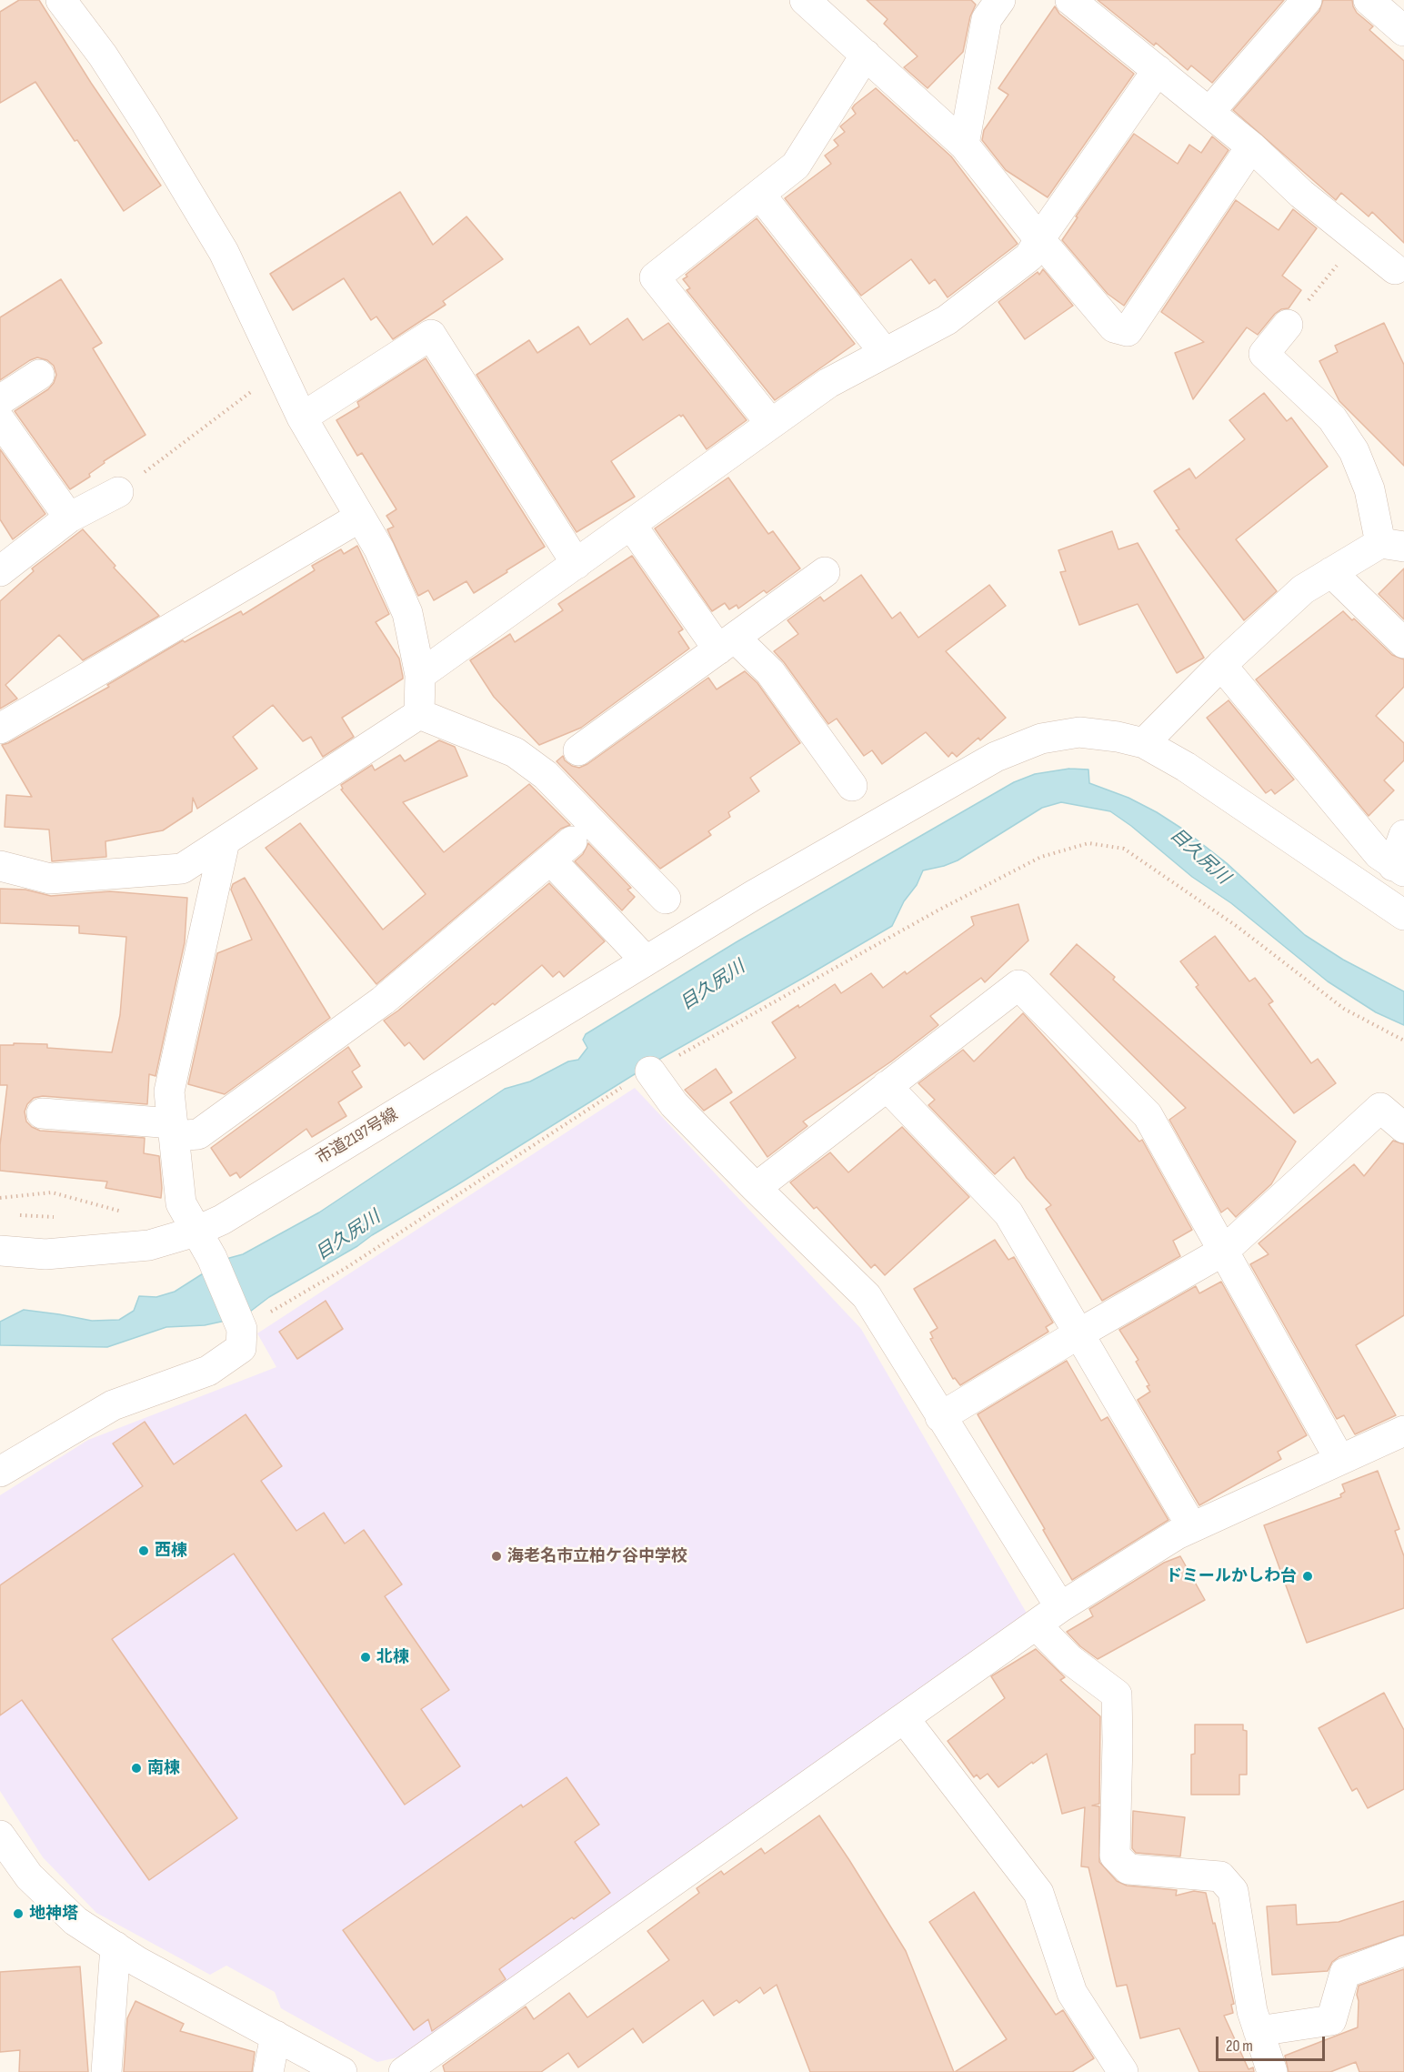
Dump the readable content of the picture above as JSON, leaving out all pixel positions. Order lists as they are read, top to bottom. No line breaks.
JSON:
{"streets":{"street":["市道2197号線"]},"water":["目久尻川"],"places":["西棟","海老名市立柏ケ谷中学校","ドミールかしわ台","北棟","南棟","地神塔"],"scale_bar":"20 m"}
